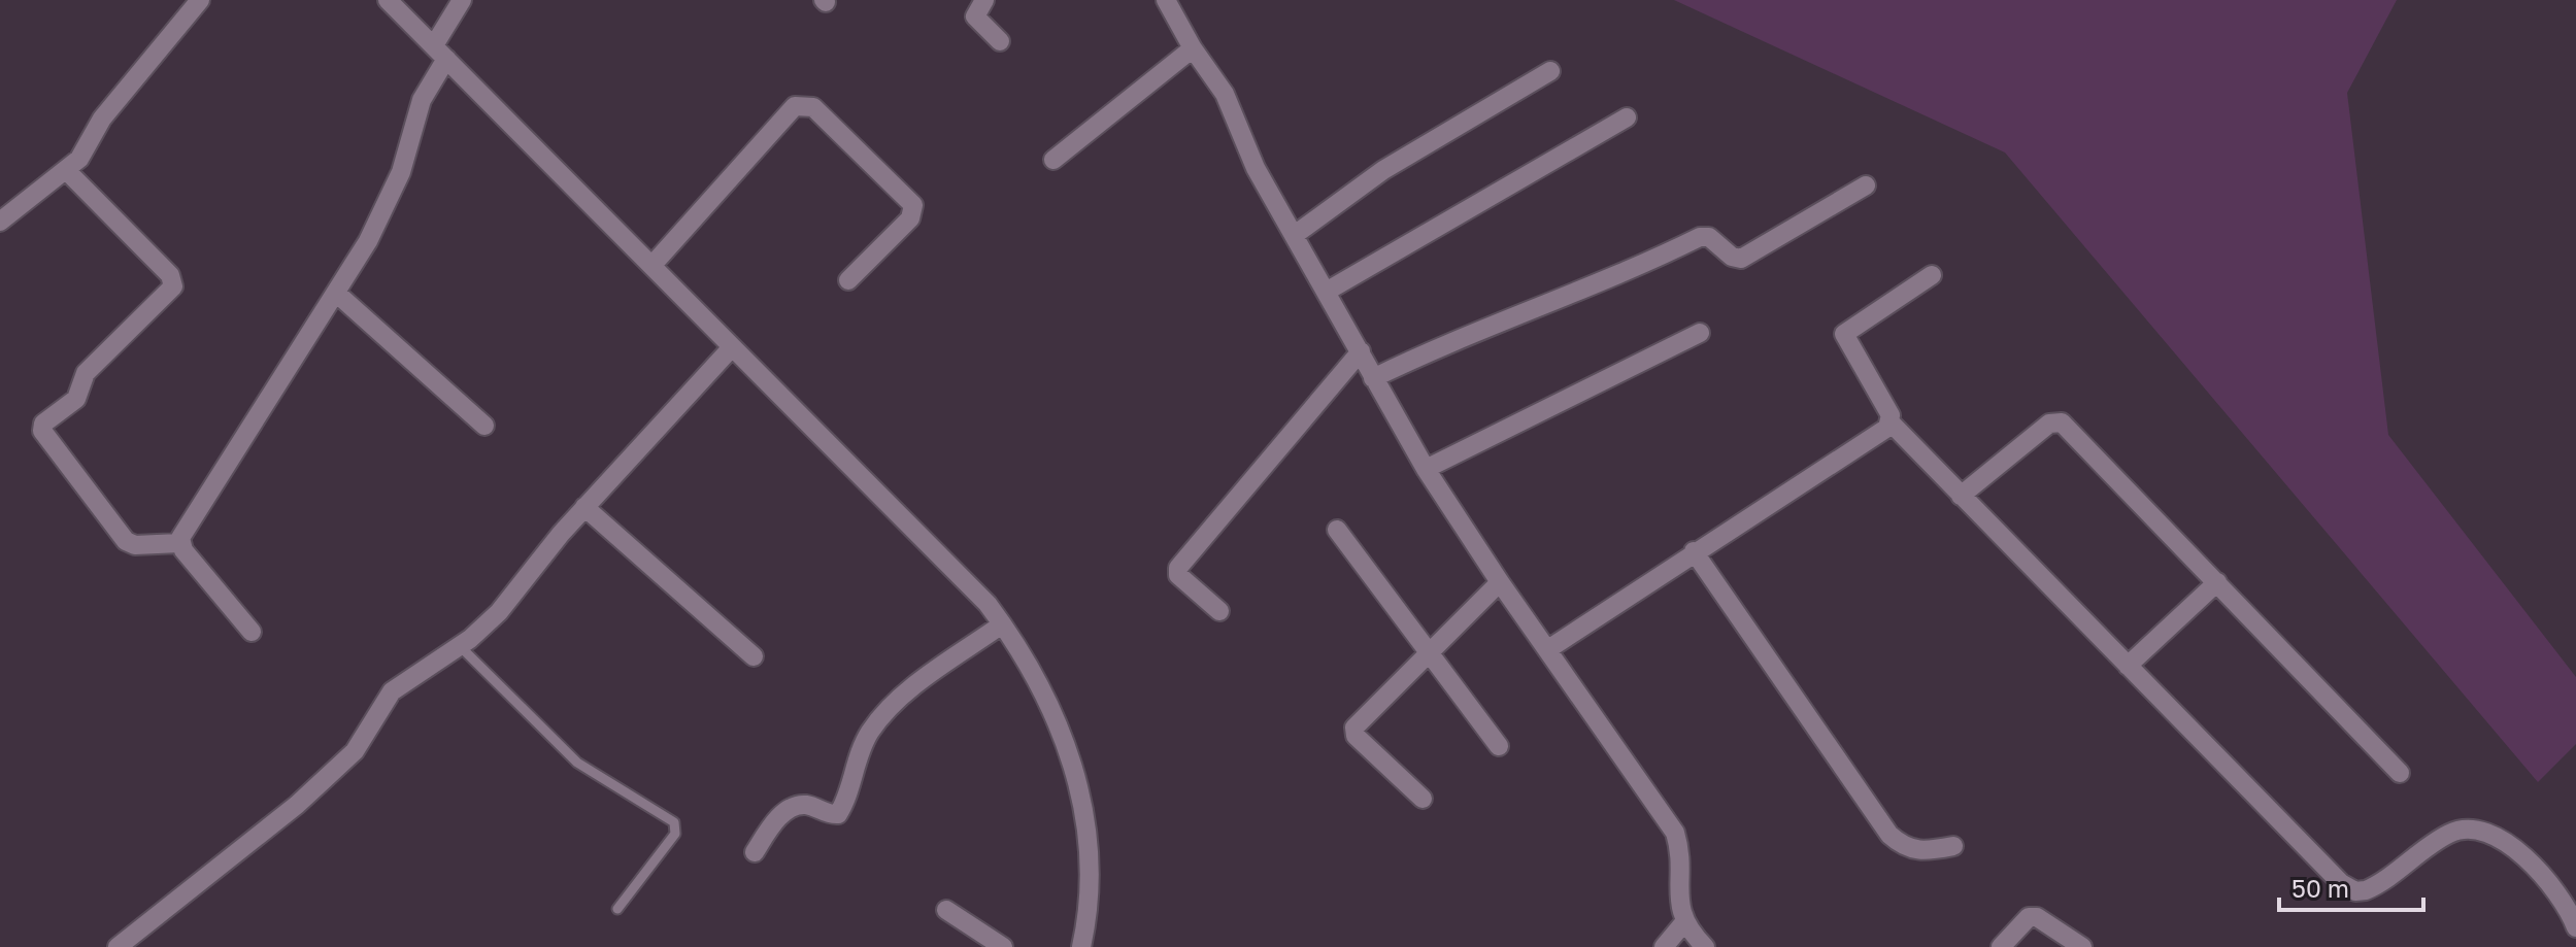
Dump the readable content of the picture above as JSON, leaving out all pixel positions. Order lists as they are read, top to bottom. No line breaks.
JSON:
{"scale_bar":"50 m"}
